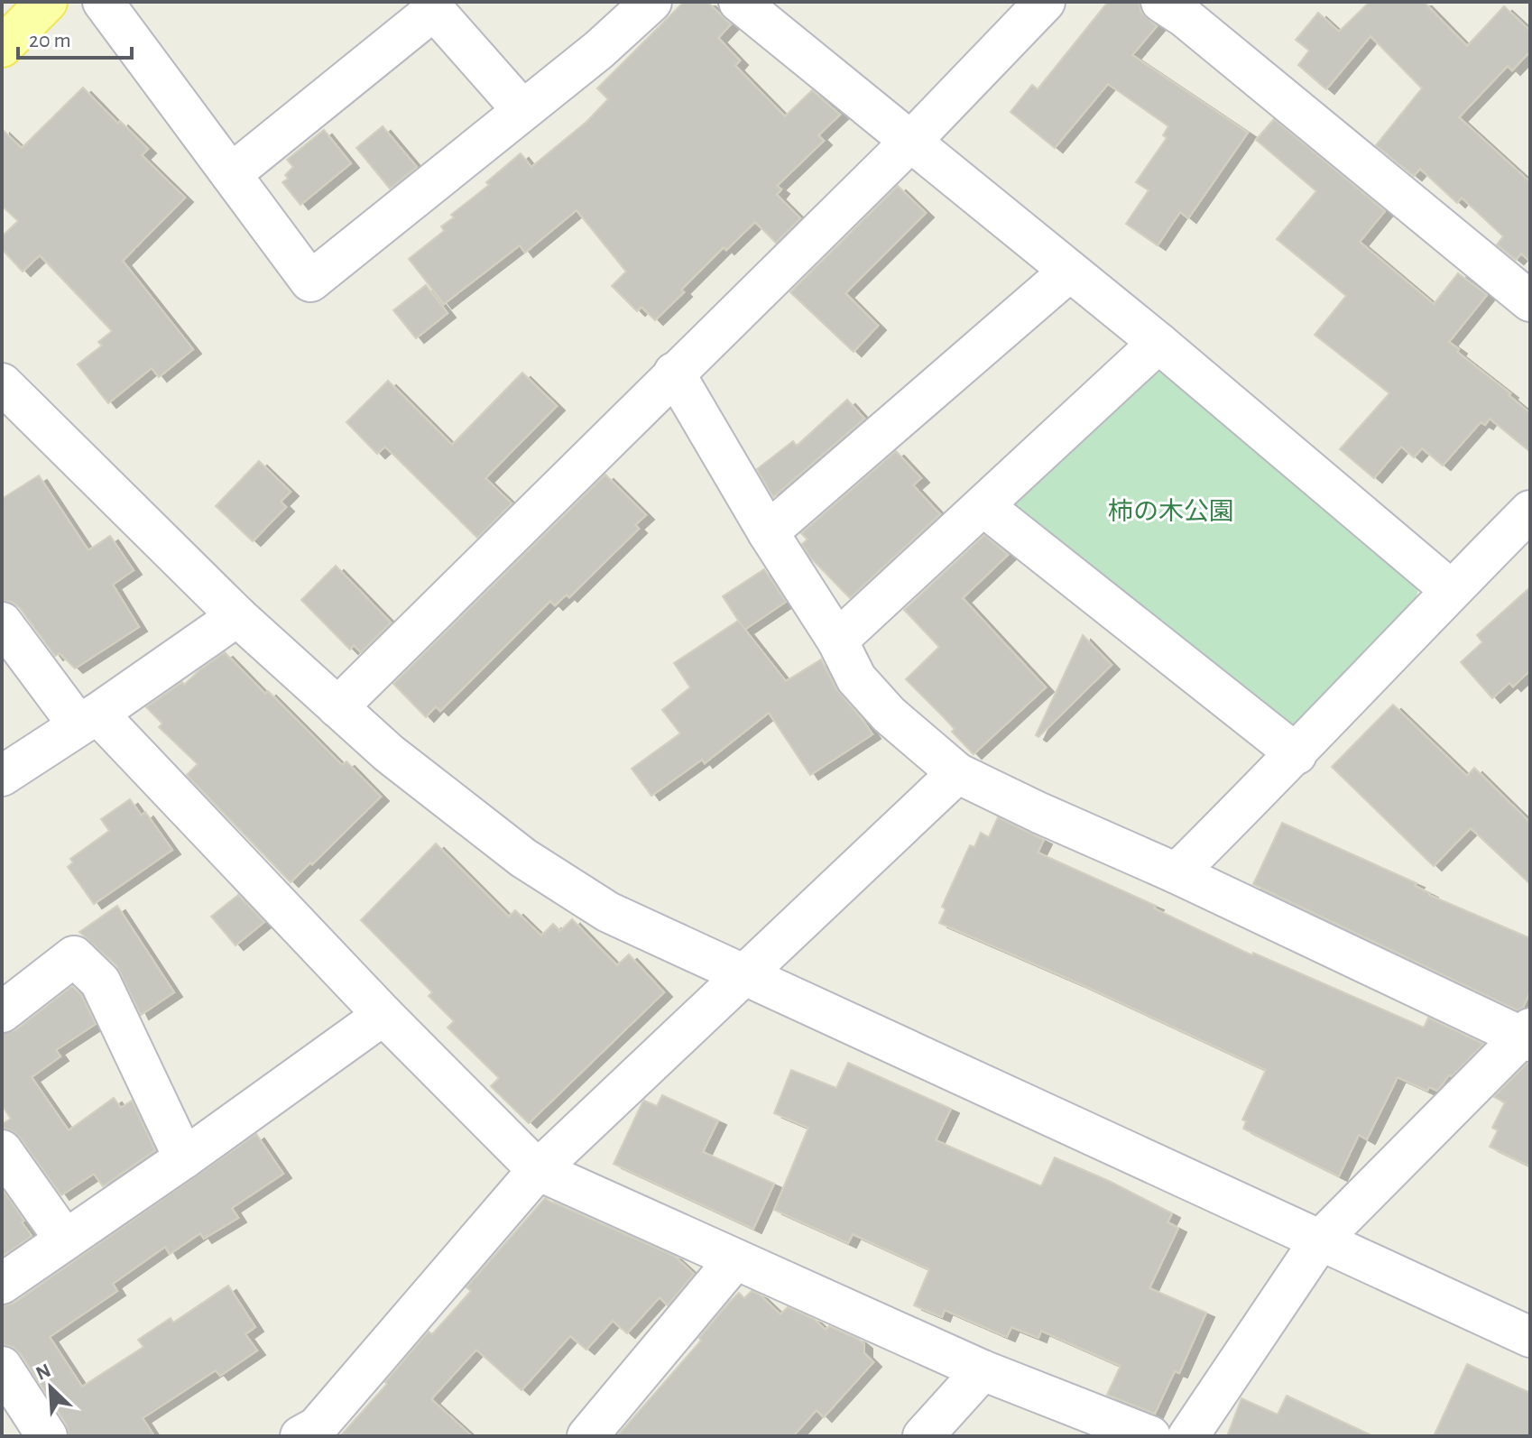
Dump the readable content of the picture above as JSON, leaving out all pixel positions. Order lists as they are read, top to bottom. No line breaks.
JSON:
{"parks":["柿の木公園"],"scale_bar":"20 m","north":"top left"}
